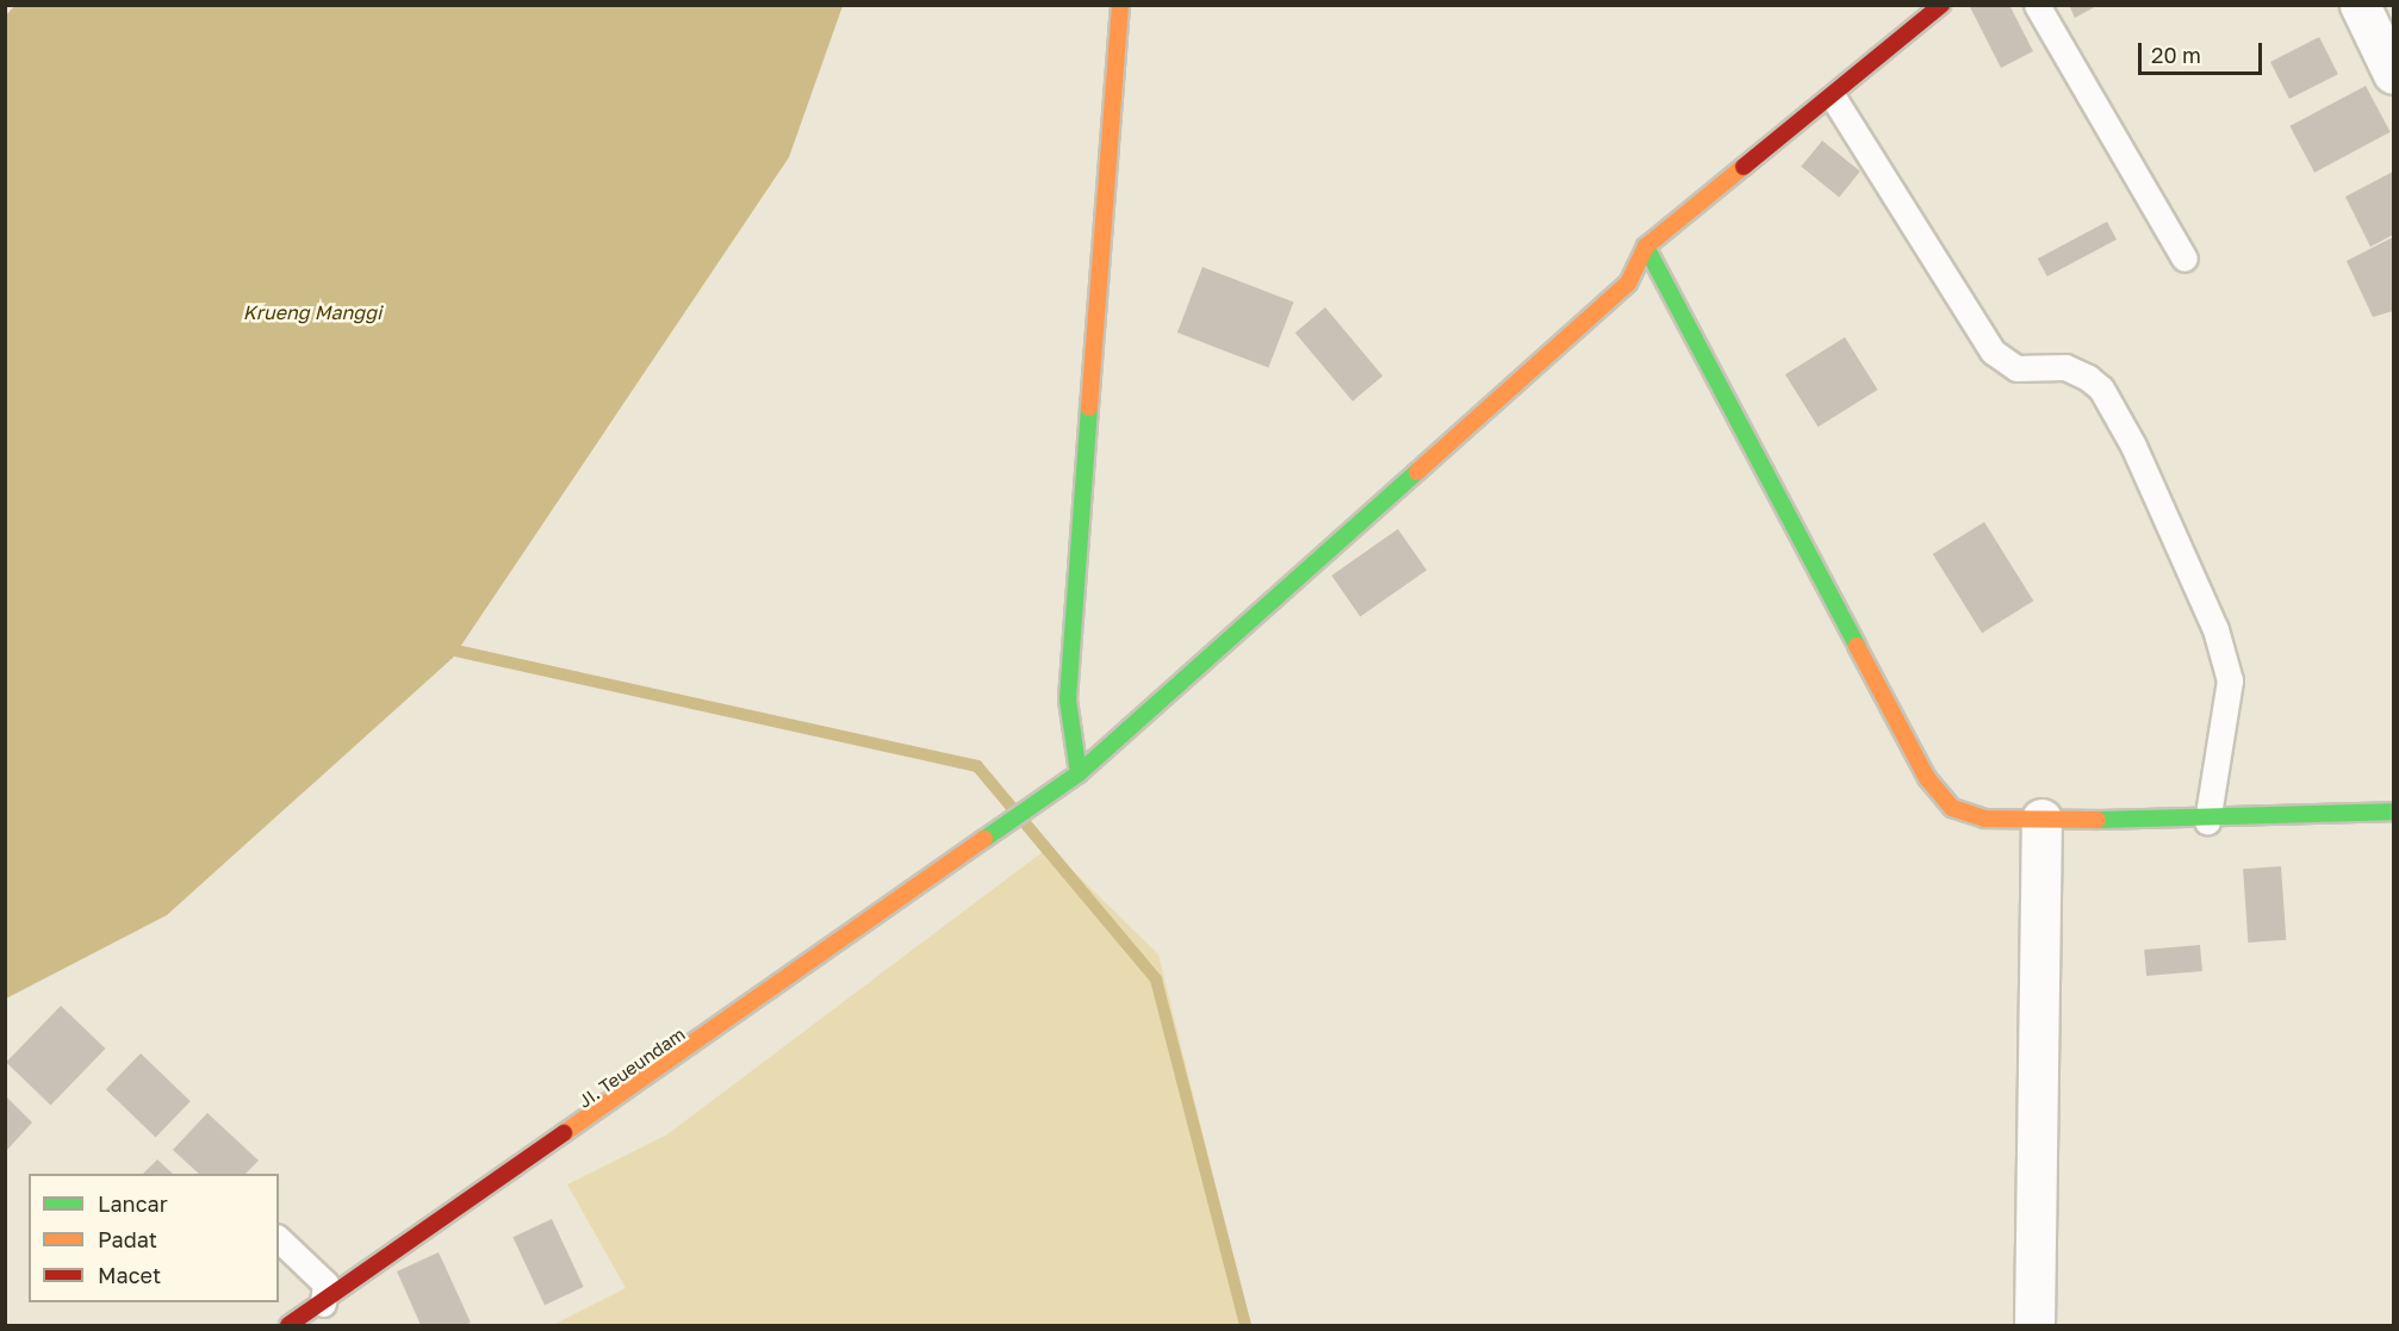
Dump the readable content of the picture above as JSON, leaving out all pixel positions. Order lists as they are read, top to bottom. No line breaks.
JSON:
{"streets":{"street":["JI. Teueundam"]},"water":["Krueng Manggi"],"legend":["Lancar","Padat","Macet"],"scale_bar":"20 m"}
